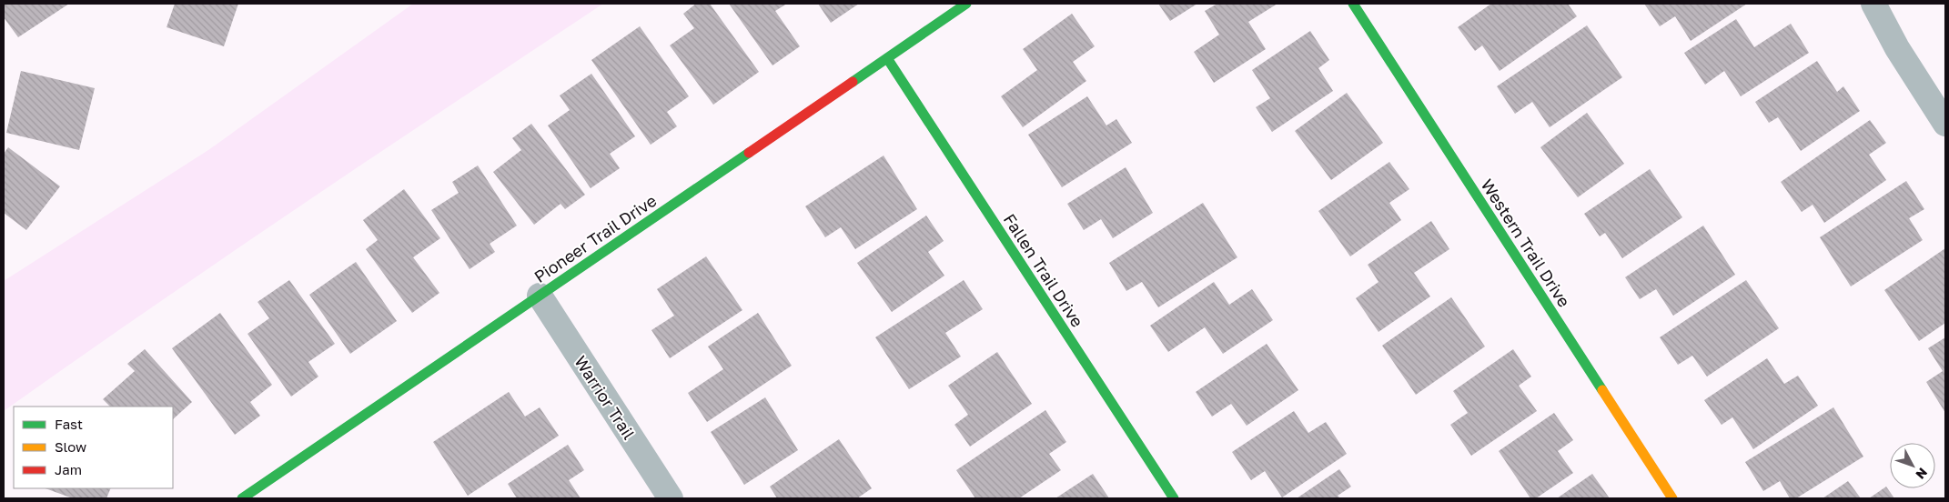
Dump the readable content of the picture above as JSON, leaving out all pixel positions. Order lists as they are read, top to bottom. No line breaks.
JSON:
{"streets":{"street":["Pioneer Trail Drive","Western Trail Drive","Fallen Trail Drive","Warrior Trail"]},"crossings":[["Pioneer Trail Drive","Fallen Trail Drive"],["Pioneer Trail Drive","Warrior Trail"]],"legend":["Fast","Slow","Jam"],"north":"bottom right"}
